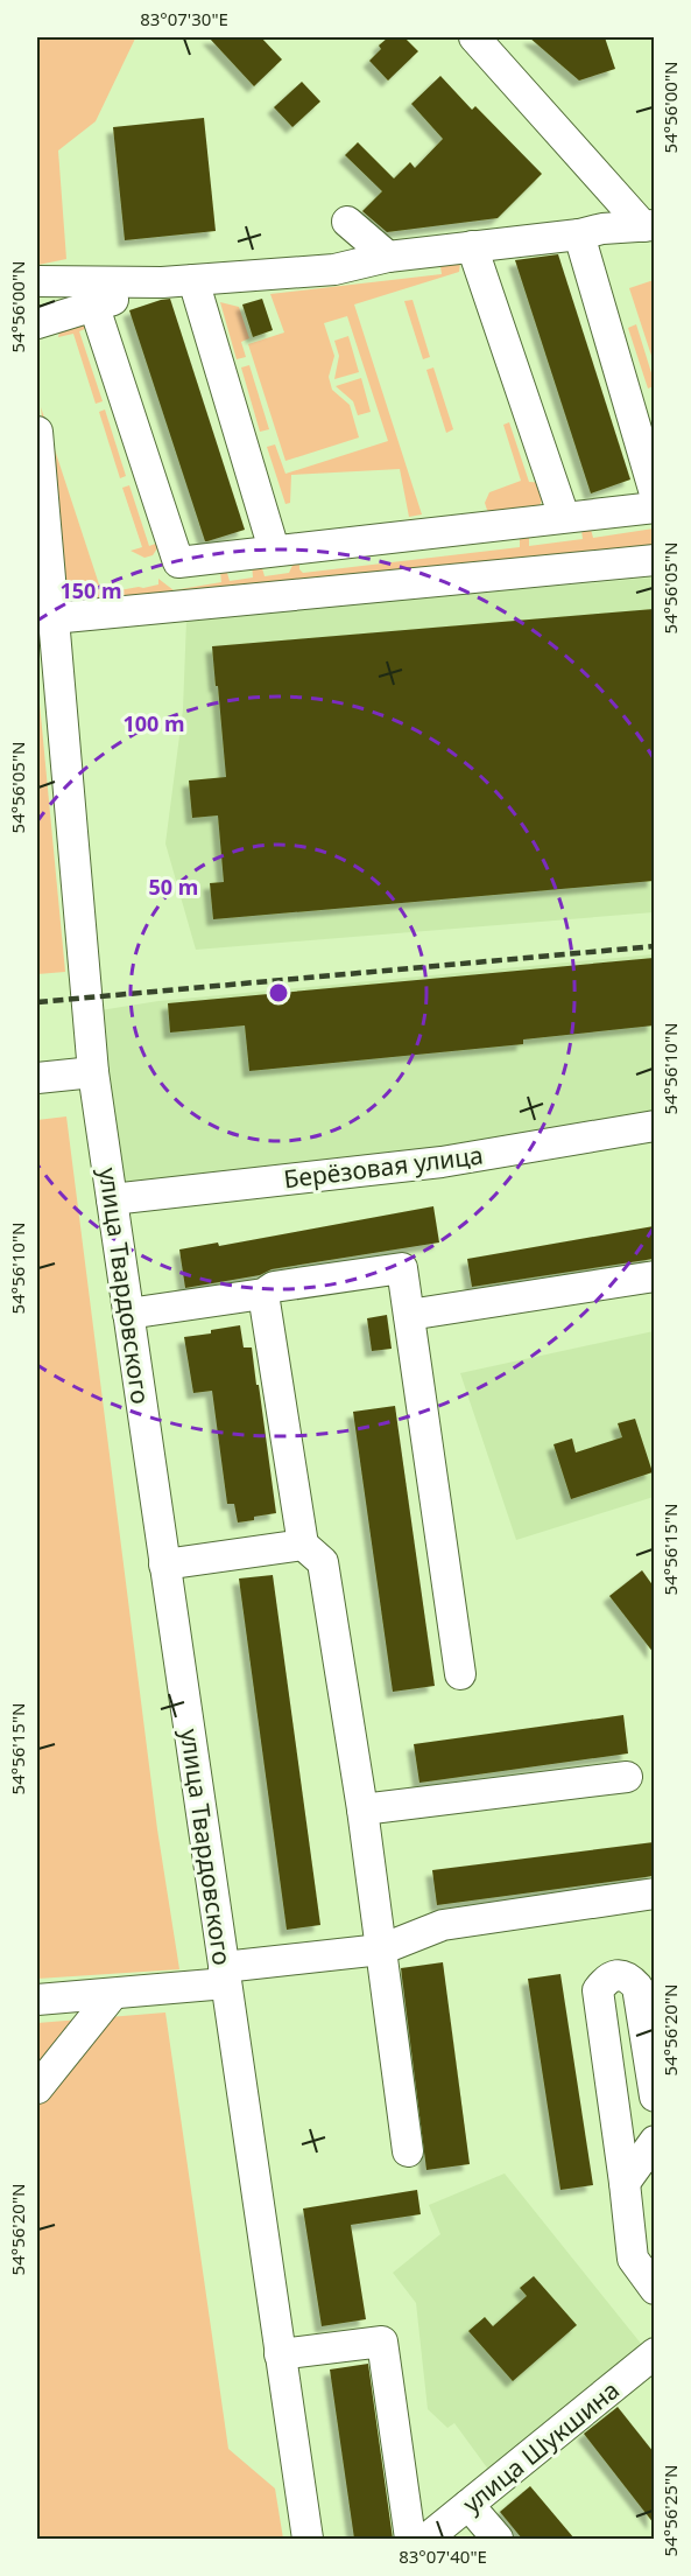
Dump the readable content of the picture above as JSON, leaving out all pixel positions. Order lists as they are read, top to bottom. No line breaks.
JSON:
{"streets":{"street":["Берёзовая улица","улица Твардовского","улица Шукшина"]},"crossings":[["Берёзовая улица","улица Твардовского"]],"coordinates":["83°07'30\"E","54°56'00\"N","54°56'05\"N","54°56'10\"N","54°56'15\"N","54°56'20\"N","54°56'25\"N","83°07'40\"E"],"rings":["150 m","100 m","50 m"]}
